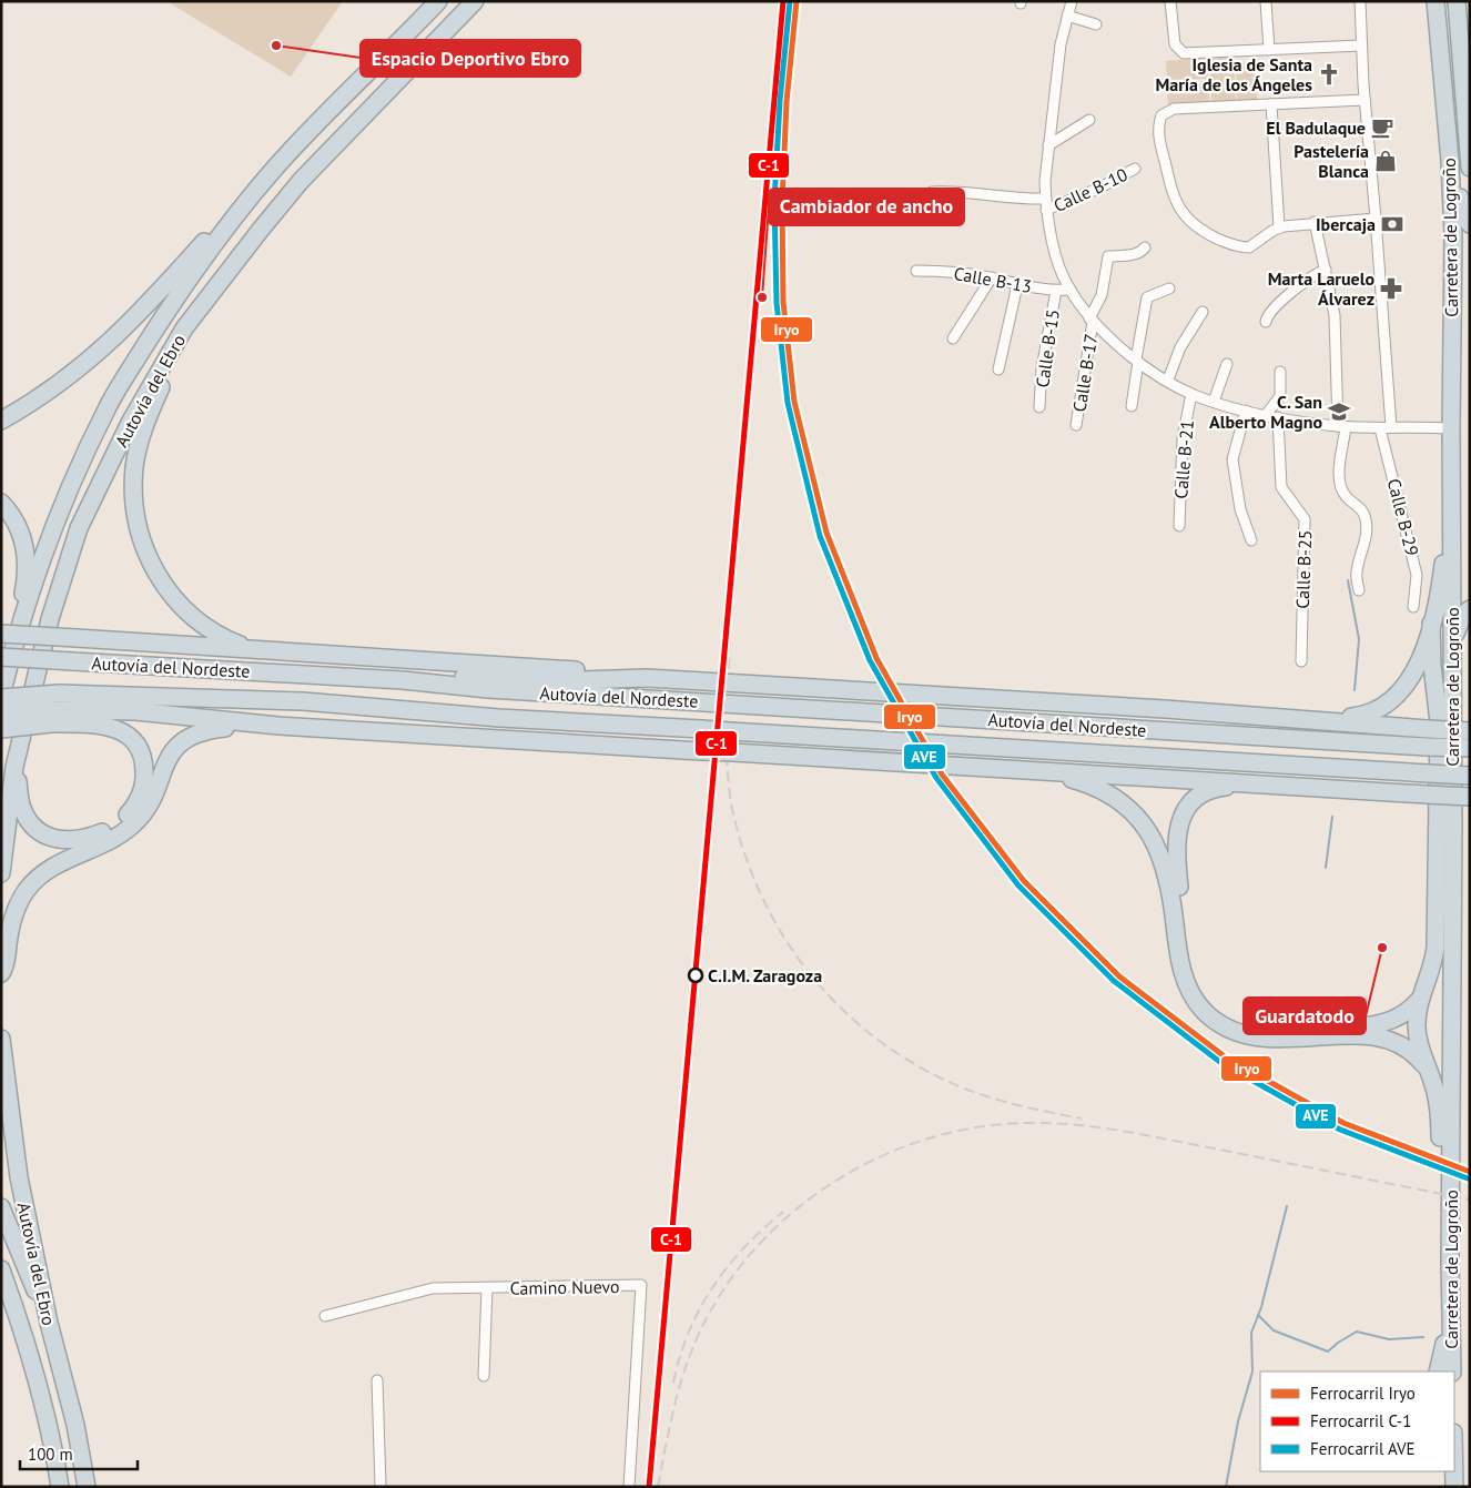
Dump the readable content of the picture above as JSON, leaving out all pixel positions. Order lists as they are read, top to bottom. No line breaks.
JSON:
{"streets":{"highway":["Carretera de Logroño","Autovía del Ebro","Autovía del Nordeste"],"street":["Calle B-10","Calle B-13","Calle B-15","Calle B-17","Calle B-21","Calle B-29","Calle B-25","Camino Nuevo"]},"crossings":[["Calle B-13","Calle B-15"],["Autovía del Ebro","Autovía del Nordeste"]],"places":{"other":["Espacio Deportivo Ebro","Cambiador de ancho","Guardatodo","C.I.M. Zaragoza"],"church":["Iglesia de Santa María de los Ángeles"],"cafe":["El Badulaque"],"shop":["Pastelería Blanca"],"bank":["Ibercaja"],"pharmacy":["Marta Laruelo Álvarez"],"school or university":["C. San Alberto Magno"]},"lines":["rail line Iryo","rail line C-1","rail line AVE"],"legend":["Ferrocarril Iryo","Ferrocarril C-1","Ferrocarril AVE"],"scale_bar":"100 m"}
